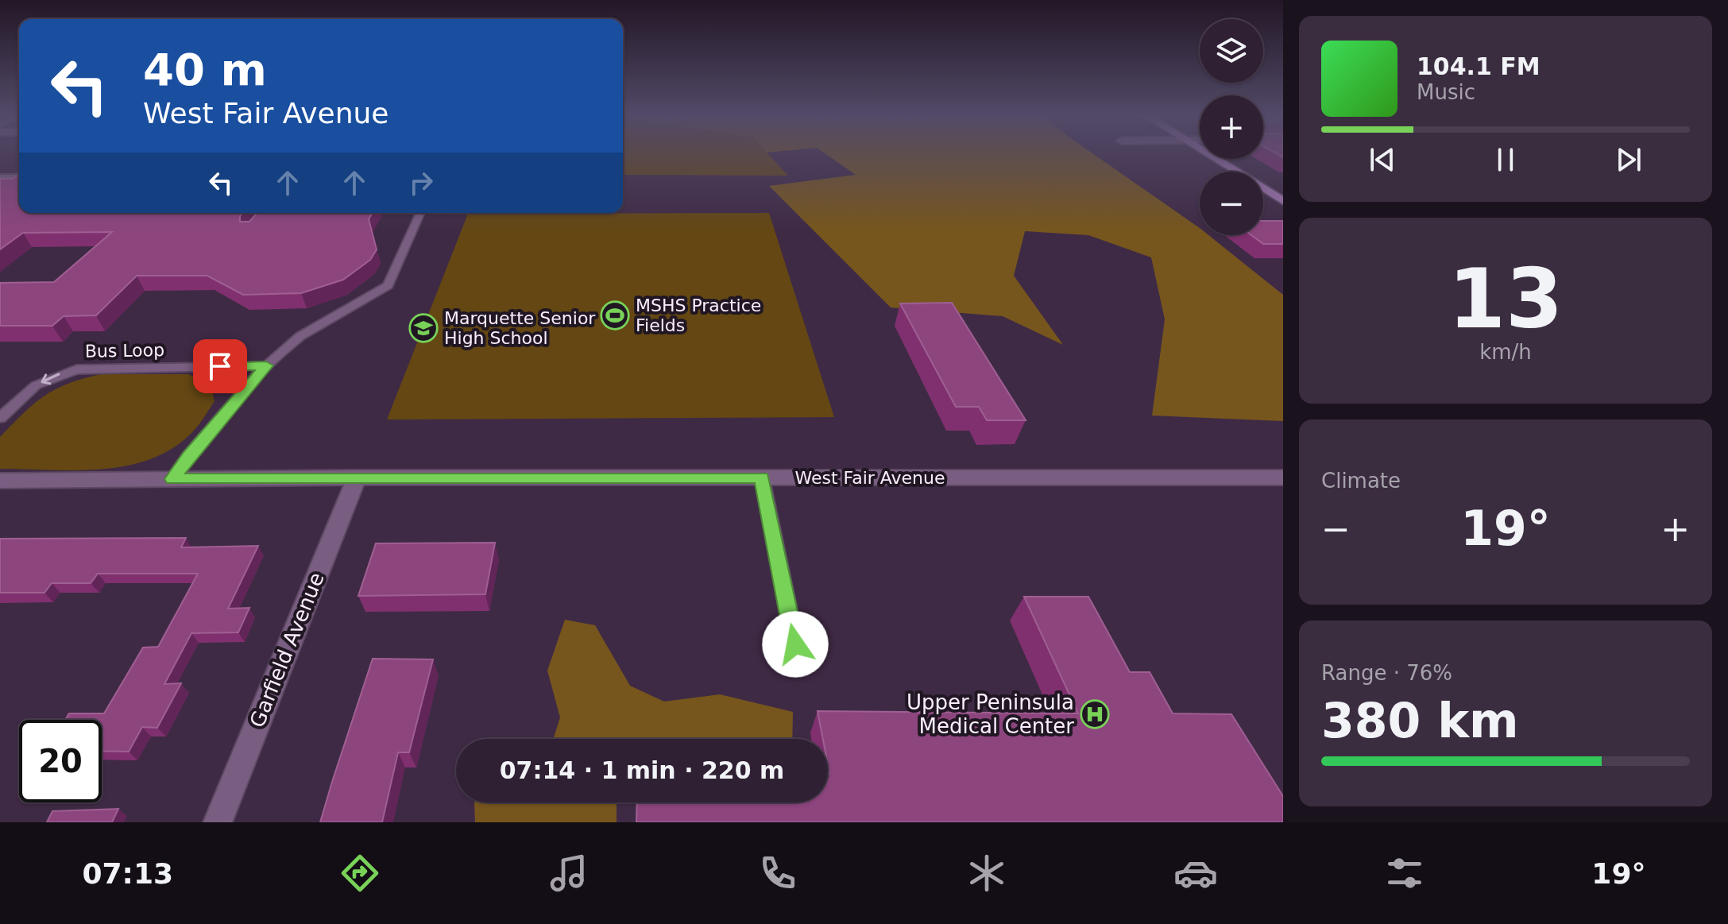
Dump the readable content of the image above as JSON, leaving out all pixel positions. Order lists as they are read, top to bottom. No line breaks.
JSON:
{"streets":{"street":["West Fair Avenue","Garfield Avenue"],"lane":["Bus Loop"]},"crossings":[["West Fair Avenue","Garfield Avenue"]],"one_way":["Bus Loop"],"places":{"sports":["MSHS Practice Fields"],"school or university":["Marquette Senior High School"],"hospital":["Upper Peninsula Medical Center"]},"page":{"map_buttons":["+","−"],"turn":["40 m","West Fair Avenue"],"song":["104.1 FM","Music"],"tile":[["13","km/h"],"Climate",["Range · 76%","380 km"]],"heat":["−","19°","+"],"limit":"20","trip":"07:14 · 1 min · 220 m","tabs":["07:13","19°"]}}
